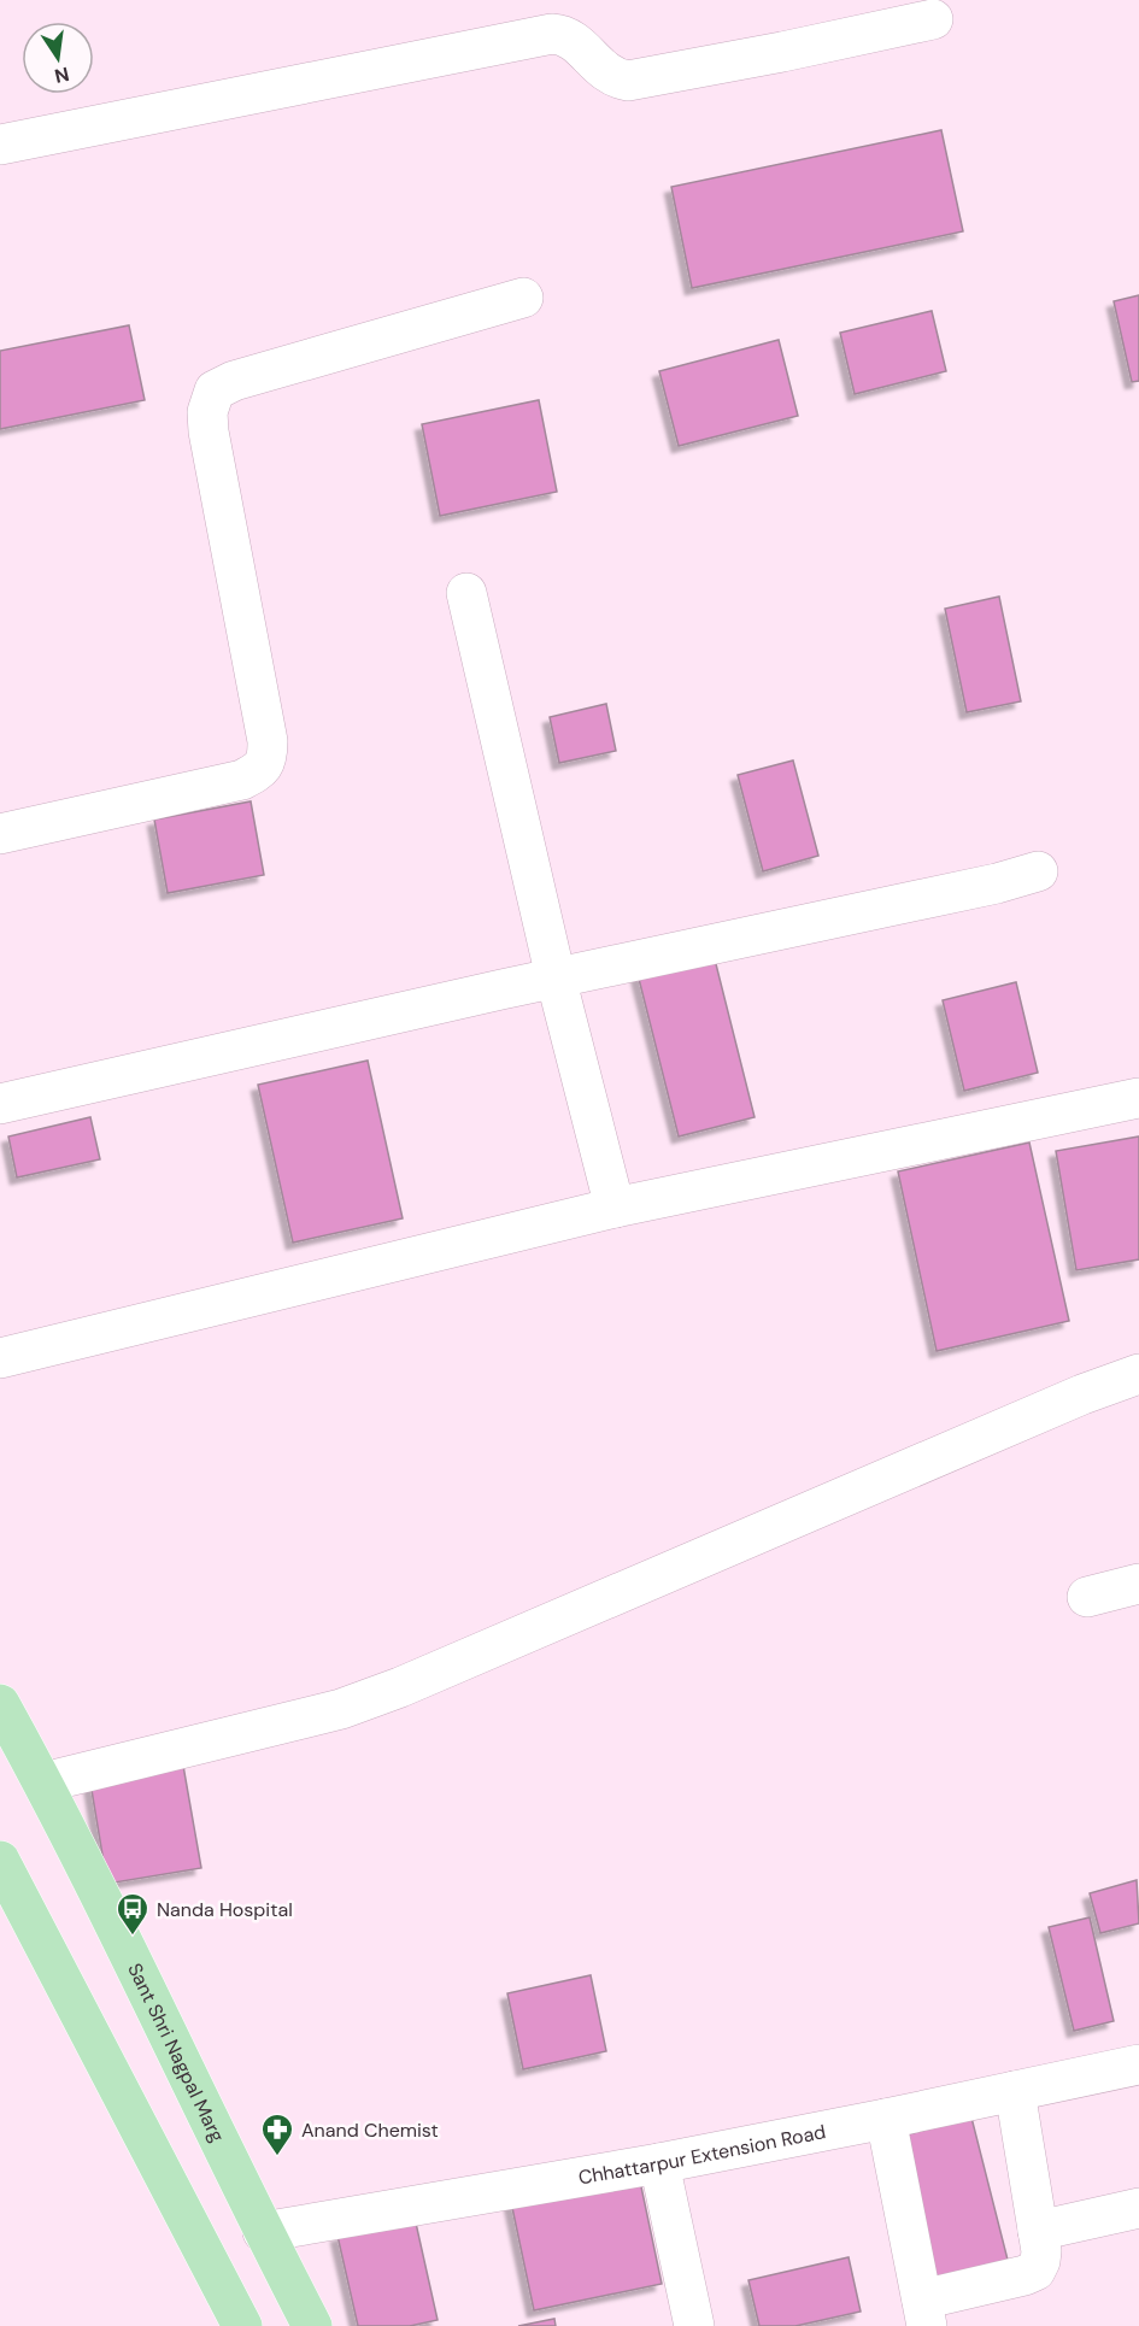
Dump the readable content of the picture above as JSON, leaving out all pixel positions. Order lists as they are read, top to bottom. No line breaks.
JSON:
{"streets":{"main road":["Sant Shri Nagpal Marg"],"street":["Chhattarpur Extension Road"]},"crossings":[["Sant Shri Nagpal Marg","Chhattarpur Extension Road"]],"places":{"bus stop":["Nanda Hospital"],"pharmacy":["Anand Chemist"]},"north":"bottom"}
